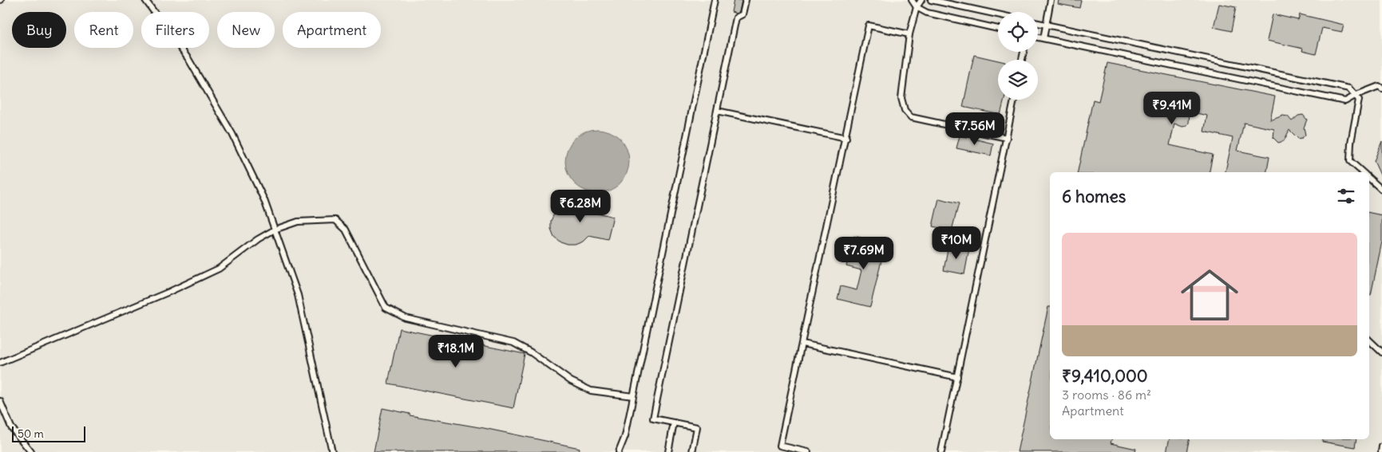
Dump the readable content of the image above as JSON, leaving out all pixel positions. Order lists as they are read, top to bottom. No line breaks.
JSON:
{"scale_bar":"50 m","page":{"chip":["Buy","Rent","Filters","New","Apartment"],"price":["₹9.41M","₹7.56M","₹6.28M","₹10M","₹7.69M","₹18.1M"],"heading":"6 homes","list":[{"name":"₹9,410,000","note":"3 rooms · 86 m² · Apartment"}],"scale":"50 m"}}
